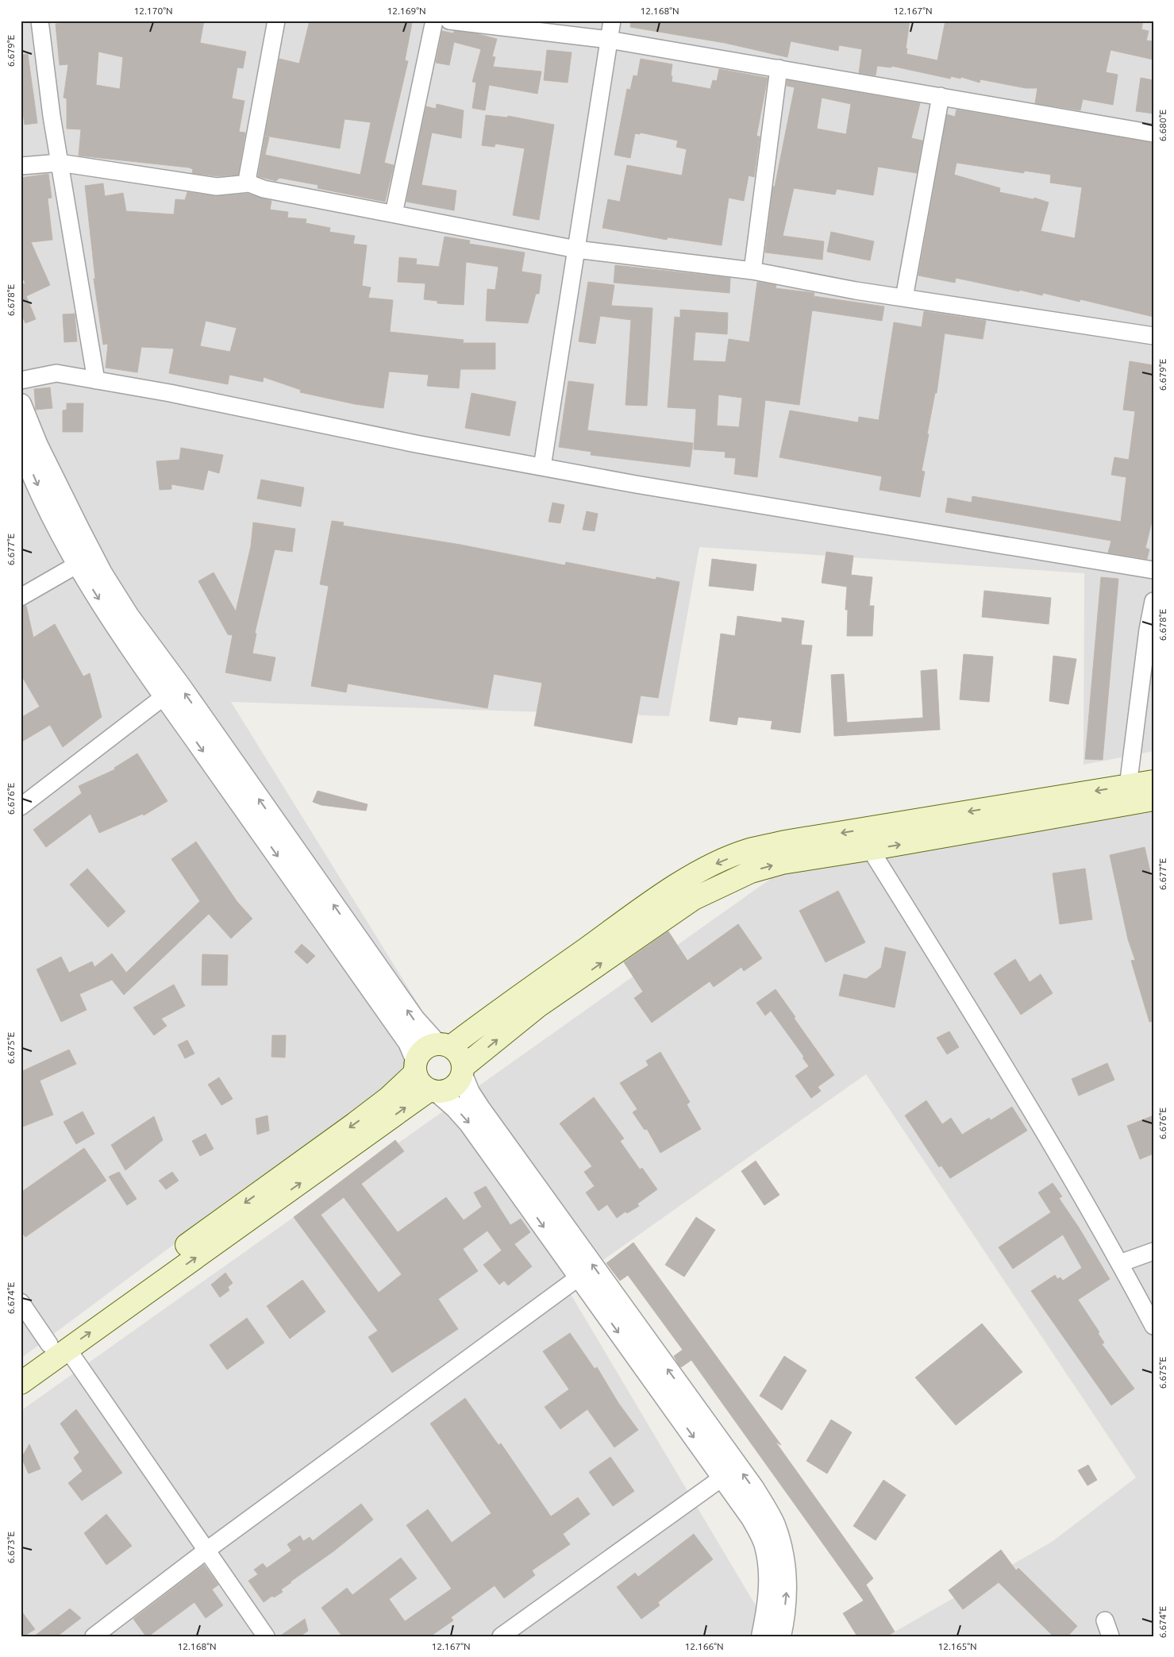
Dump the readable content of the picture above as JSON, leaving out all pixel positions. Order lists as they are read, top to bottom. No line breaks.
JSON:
{"coordinates":["12.170°N","12.169°N","12.168°N","12.167°N","6.679°E","6.680°E","6.678°E","6.677°E","6.676°E","6.675°E","6.674°E","6.673°E","12.166°N","12.165°N"]}
